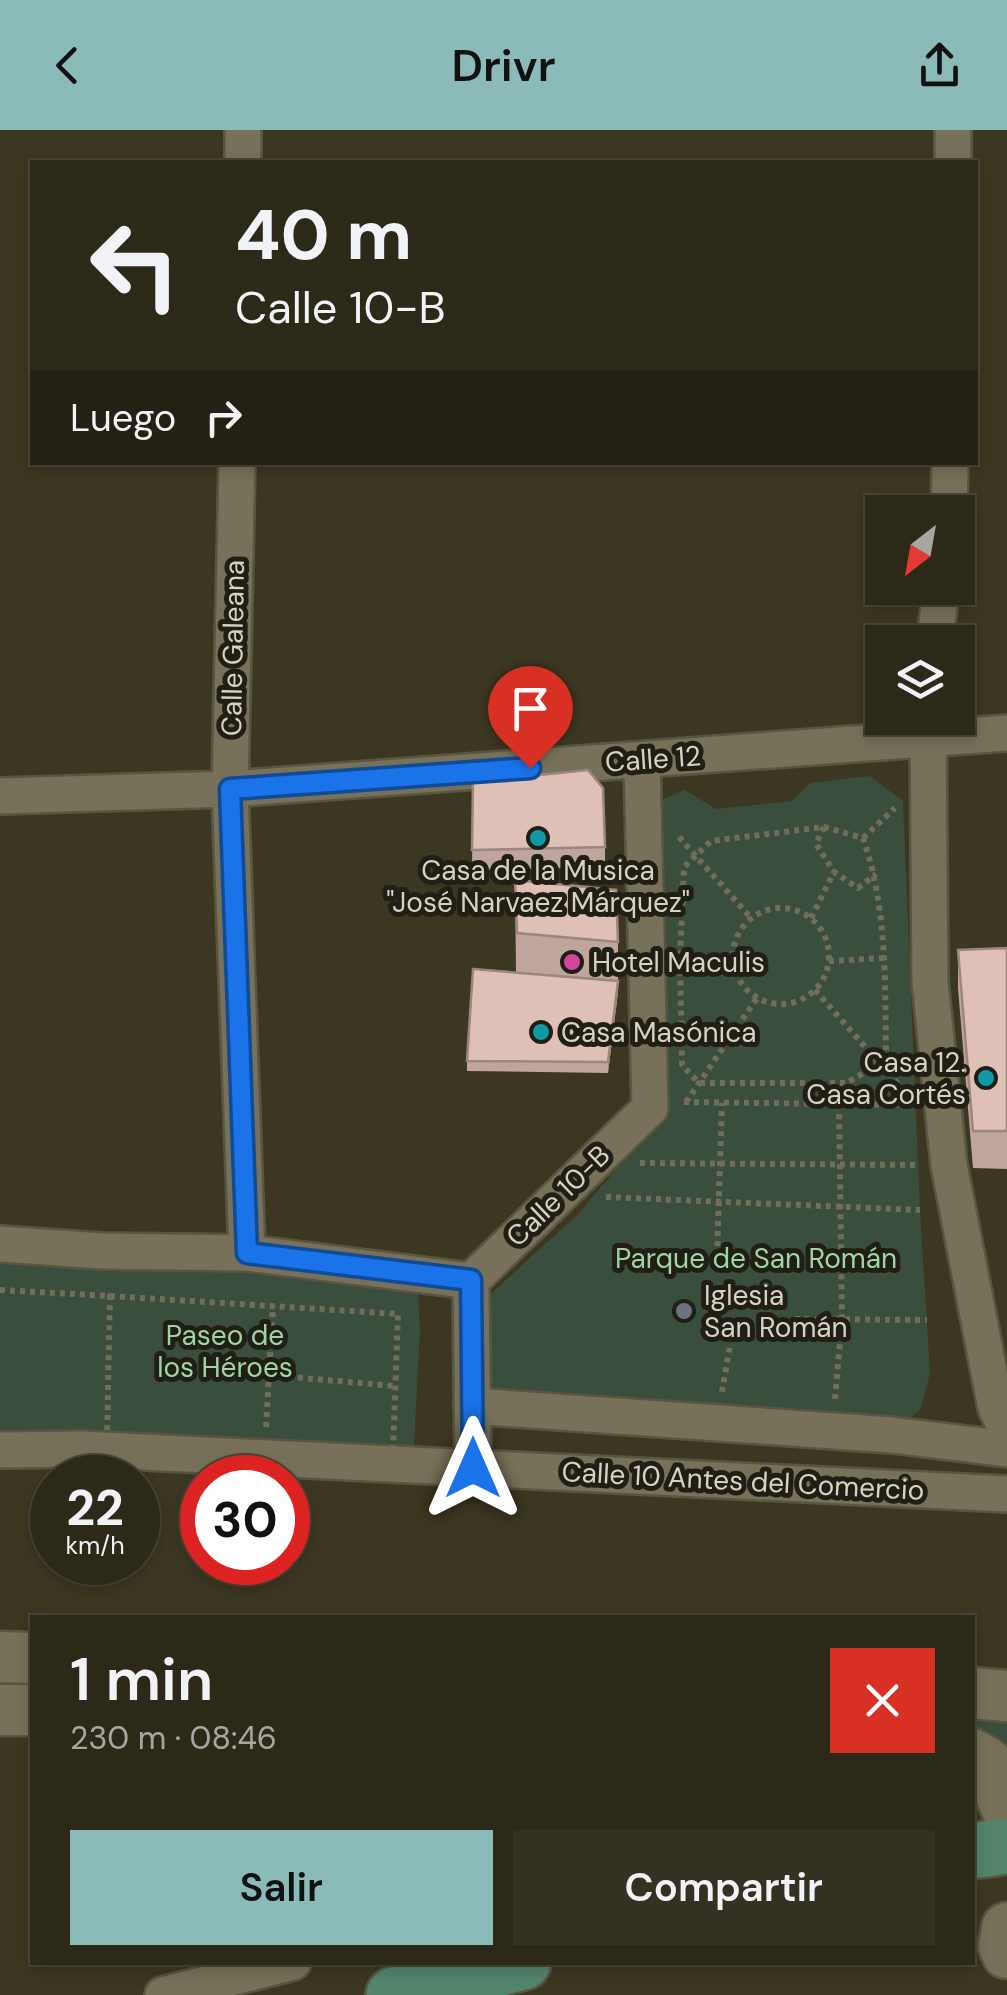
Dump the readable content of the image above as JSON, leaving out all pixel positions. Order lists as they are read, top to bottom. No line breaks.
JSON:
{"streets":{"street":["Calle Galeana","Calle 12","Calle 10-B","Calle 10 Antes del Comercio"]},"crossings":[["Calle Galeana","Calle 12"],["Calle 12","Calle 10-B"]],"parks":["Parque de San Román","Paseo de los Héroes"],"places":["Casa de la Musica \"José Narvaez Márquez\"","Hotel Maculis","Casa Masónica","Casa 12. Casa Cortés","Iglesia San Román"],"north":"bottom left","page":{"header":"Drivr","turn":["40 m","Calle 10-B"],"then":"Luego","speed":"22 km/h","limit":"30","heading":["1 min","230 m · 08:46"],"buttons":["Salir","Compartir"]}}
